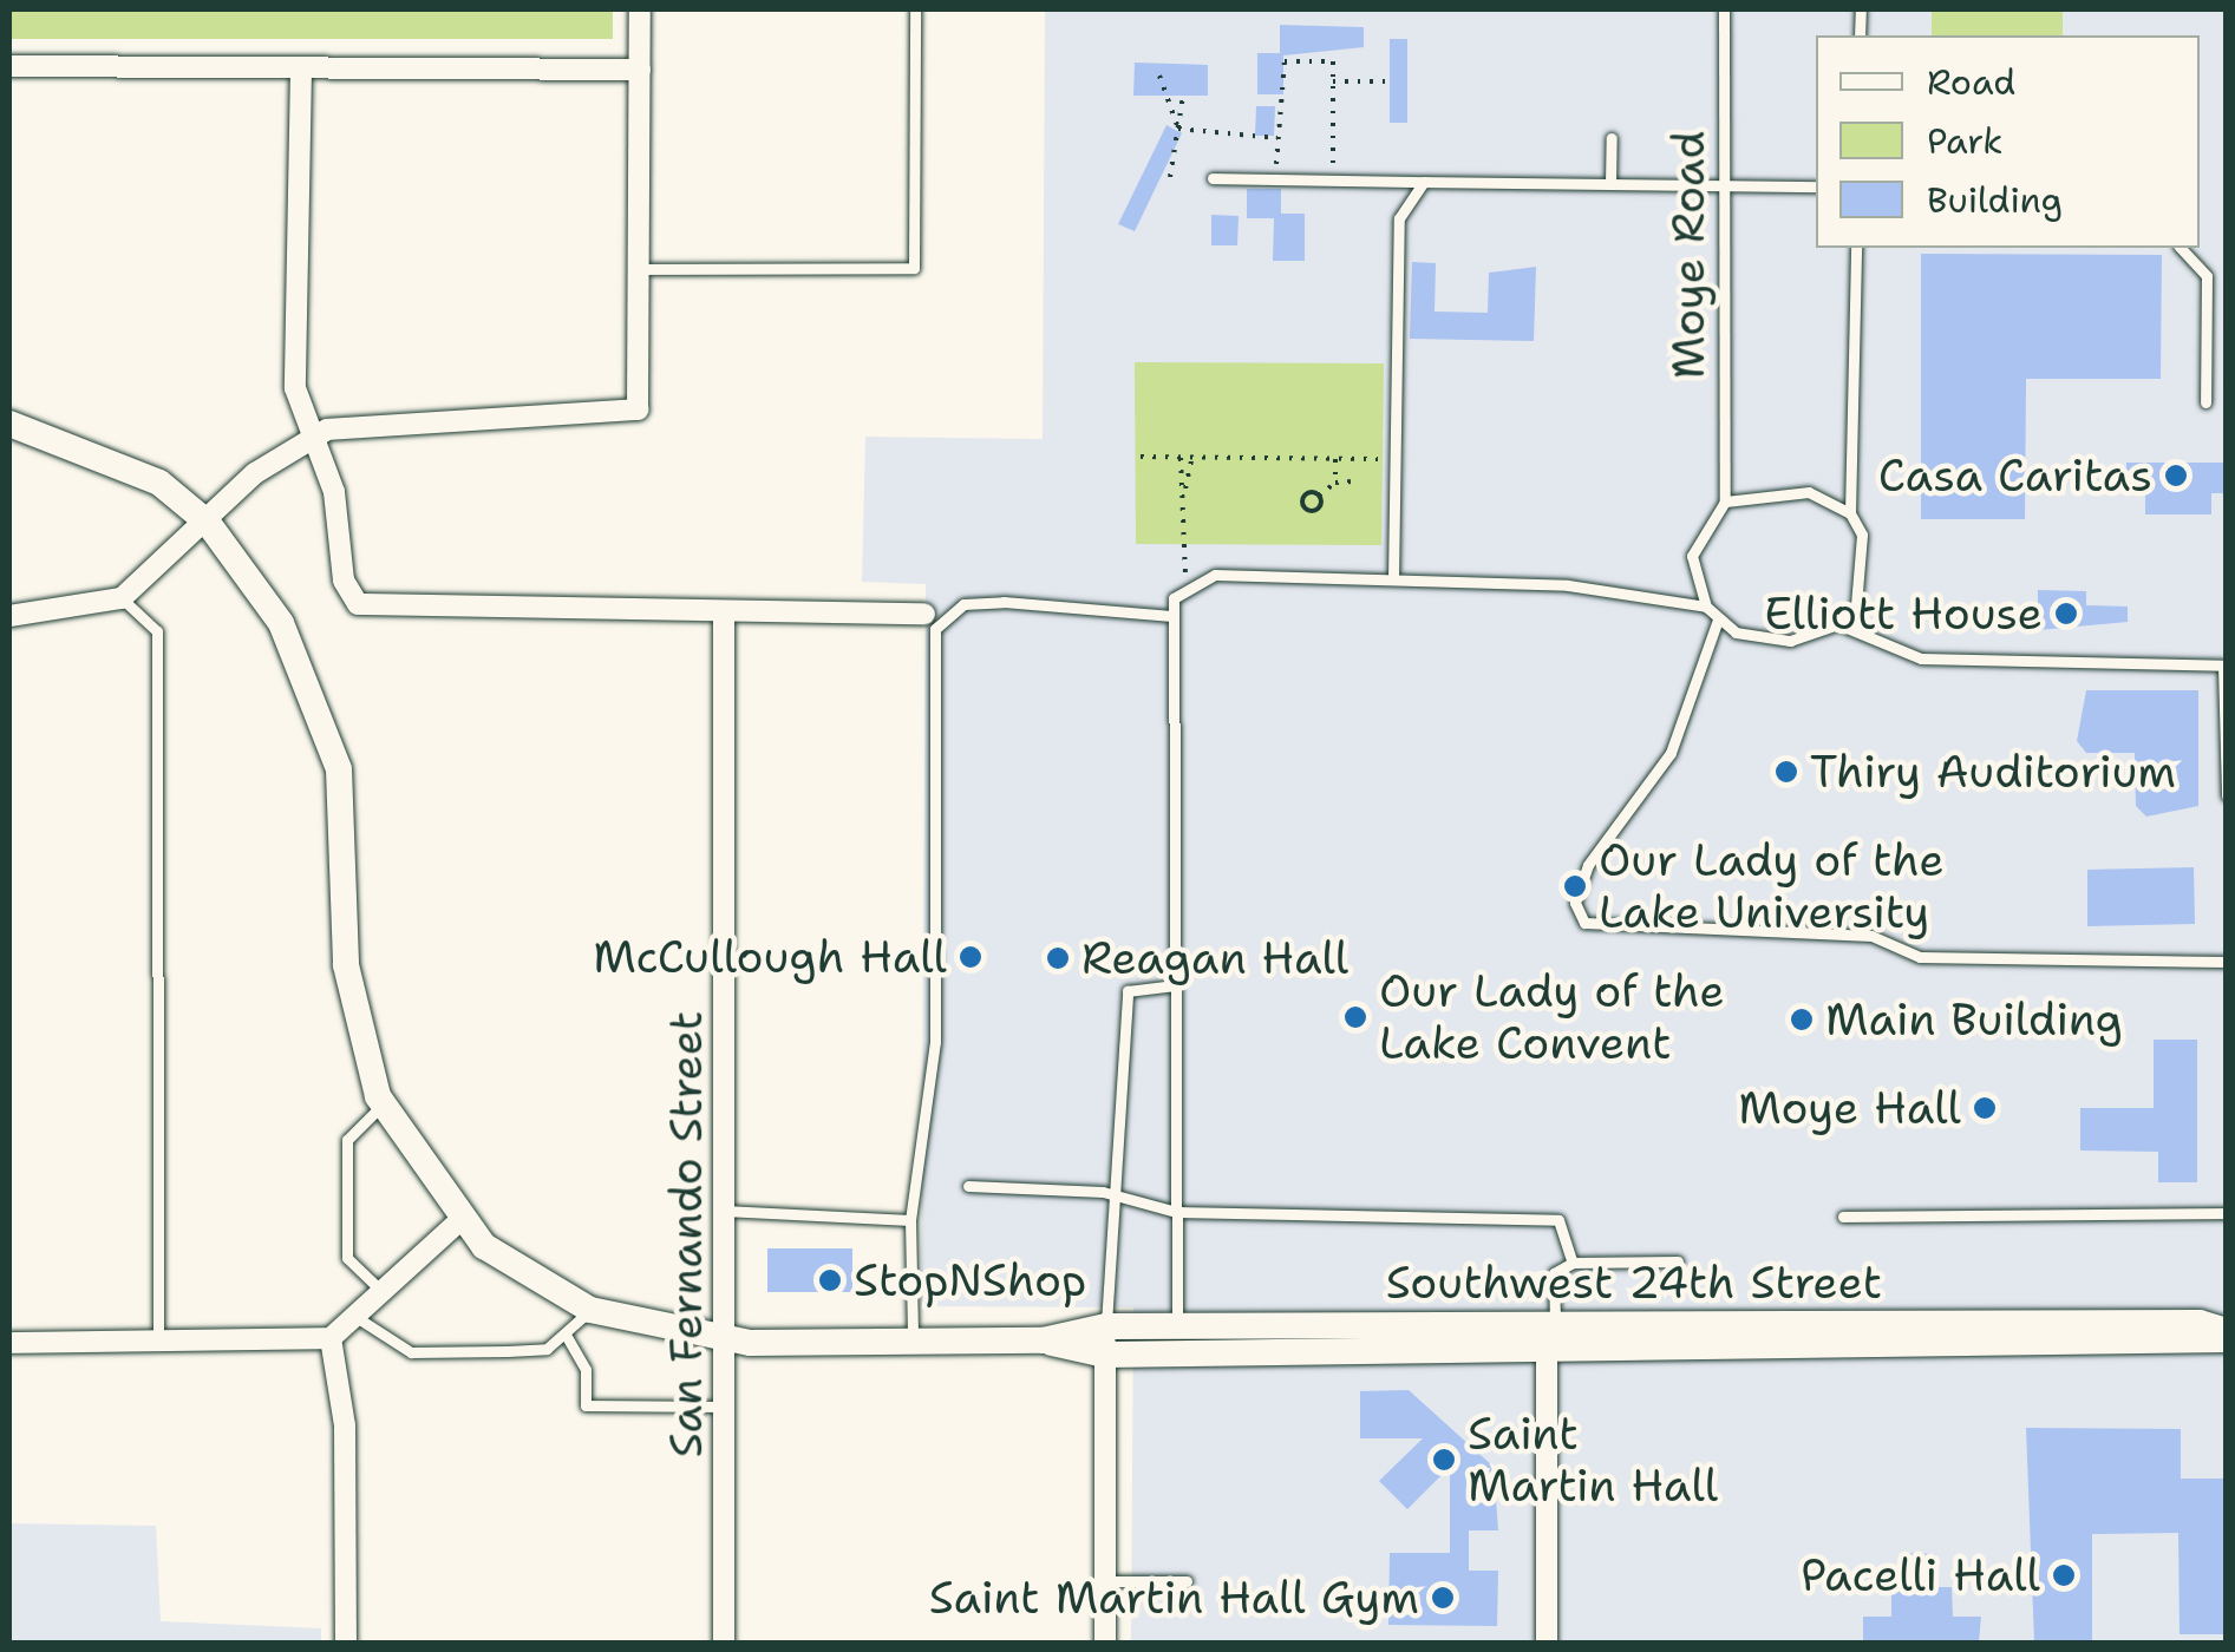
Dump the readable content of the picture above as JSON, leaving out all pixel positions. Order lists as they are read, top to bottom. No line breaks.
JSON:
{"streets":{"main road":["Southwest 24th Street"],"street":["San Fernando Street"],"lane":["Moye Road"]},"crossings":[["San Fernando Street","Southwest 24th Street"]],"places":["Casa Caritas","Elliott House","Thiry Auditorium","Our Lady of the Lake University","McCullough Hall","Reagan Hall","Our Lady of the Lake Convent","Main Building","Moye Hall","StopNShop","Saint Martin Hall","Pacelli Hall","Saint Martin Hall Gym"],"legend":["Road","Park","Building"]}
